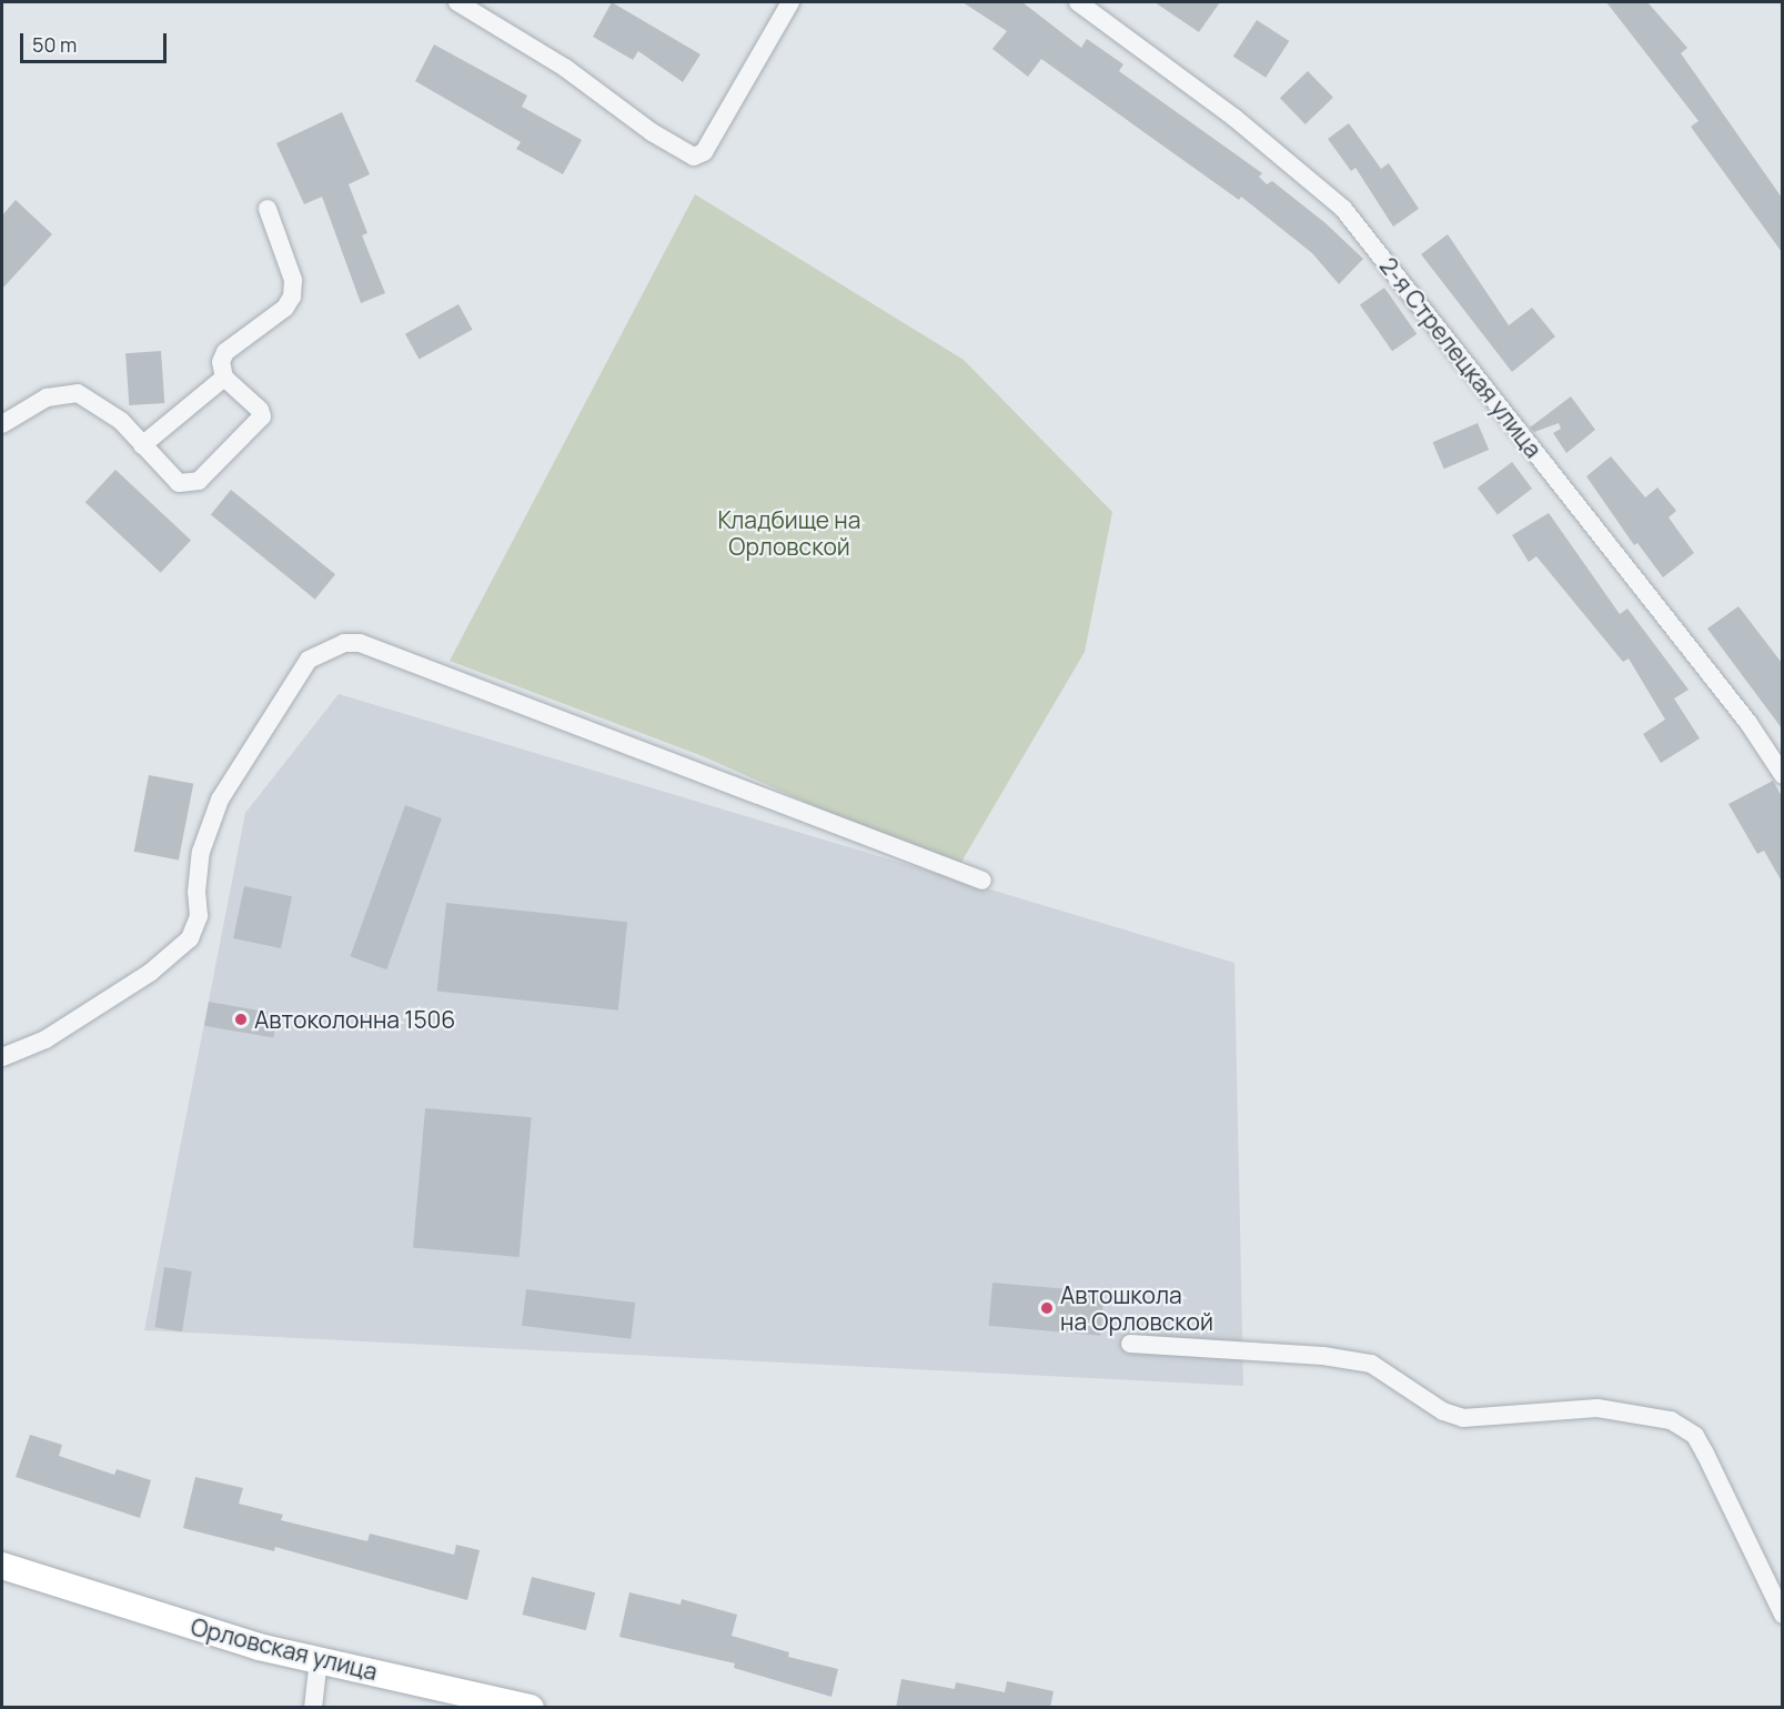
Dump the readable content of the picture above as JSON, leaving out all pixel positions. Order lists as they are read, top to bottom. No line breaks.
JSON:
{"streets":{"main road":["Орловская улица"],"street":["2-я Стрелецкая улица"]},"parks":["Кладбище на Орловской"],"places":["Автоколонна 1506","Автошкола на Орловской"],"scale_bar":"50 m"}
